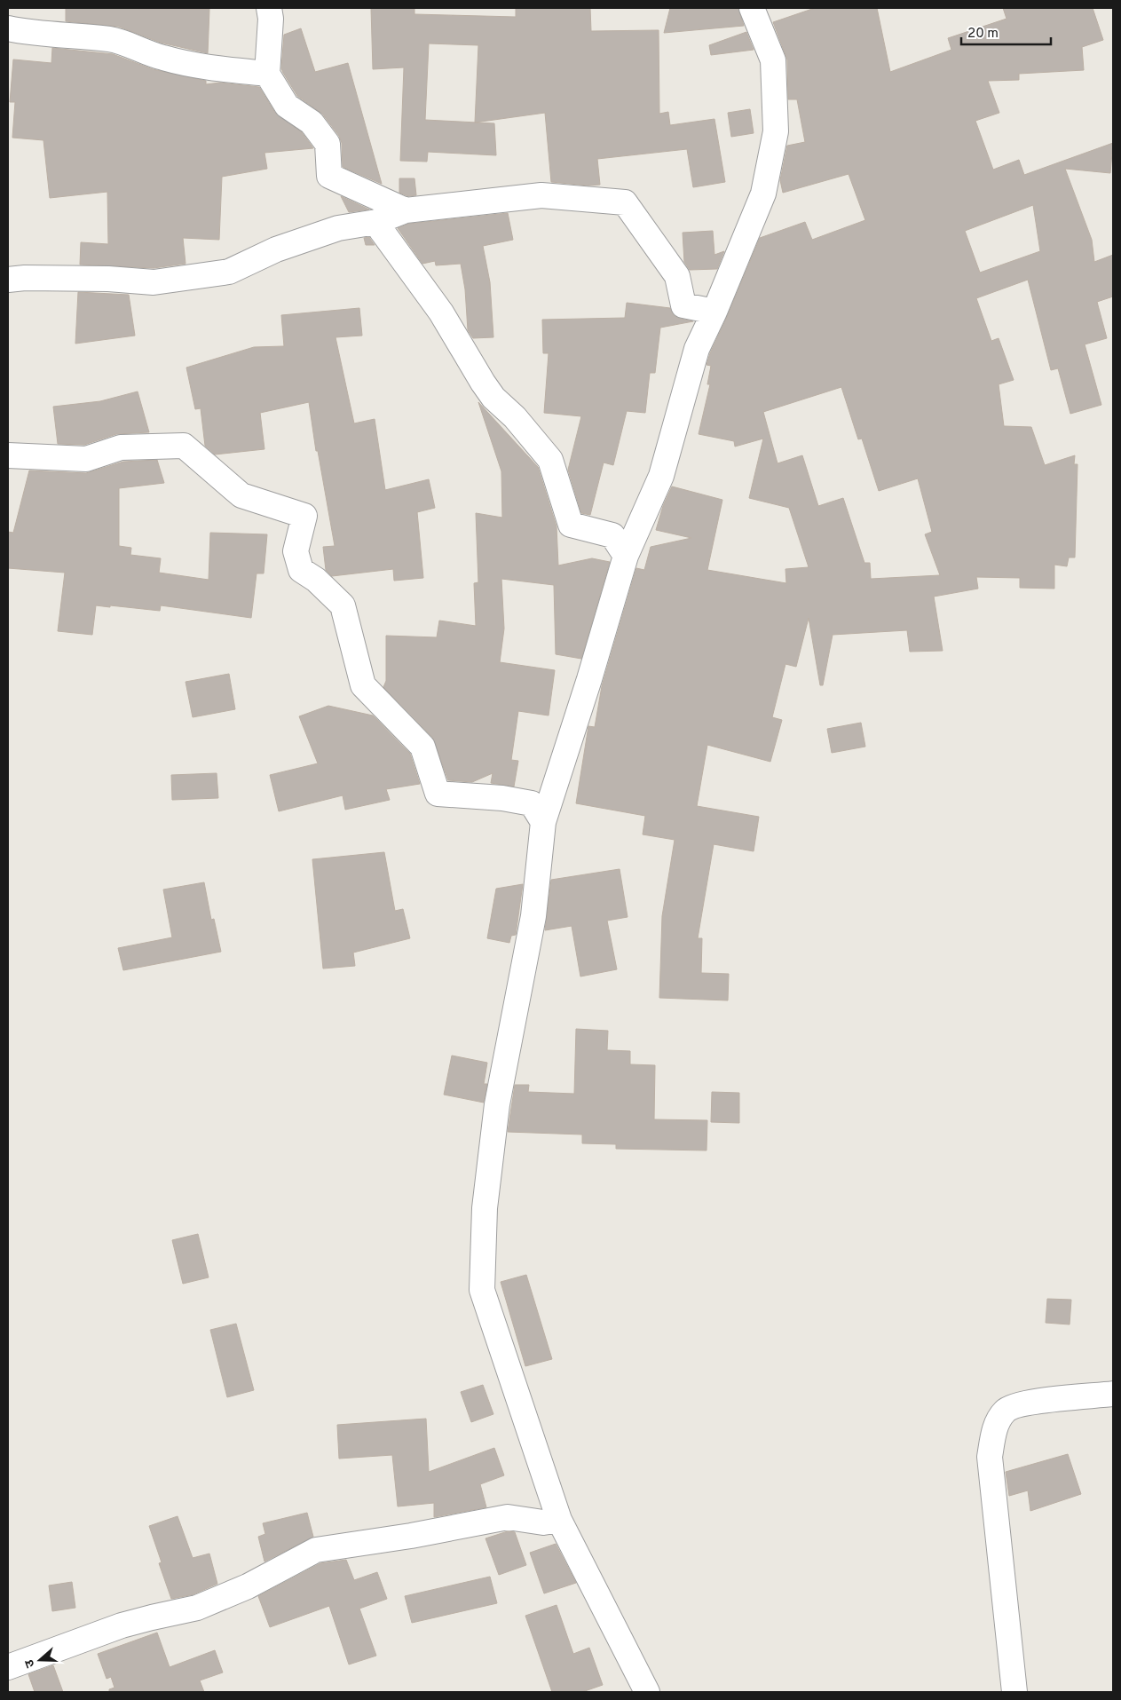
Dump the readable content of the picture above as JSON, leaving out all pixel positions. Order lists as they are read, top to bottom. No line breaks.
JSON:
{"scale_bar":"20 m","north":"left"}
